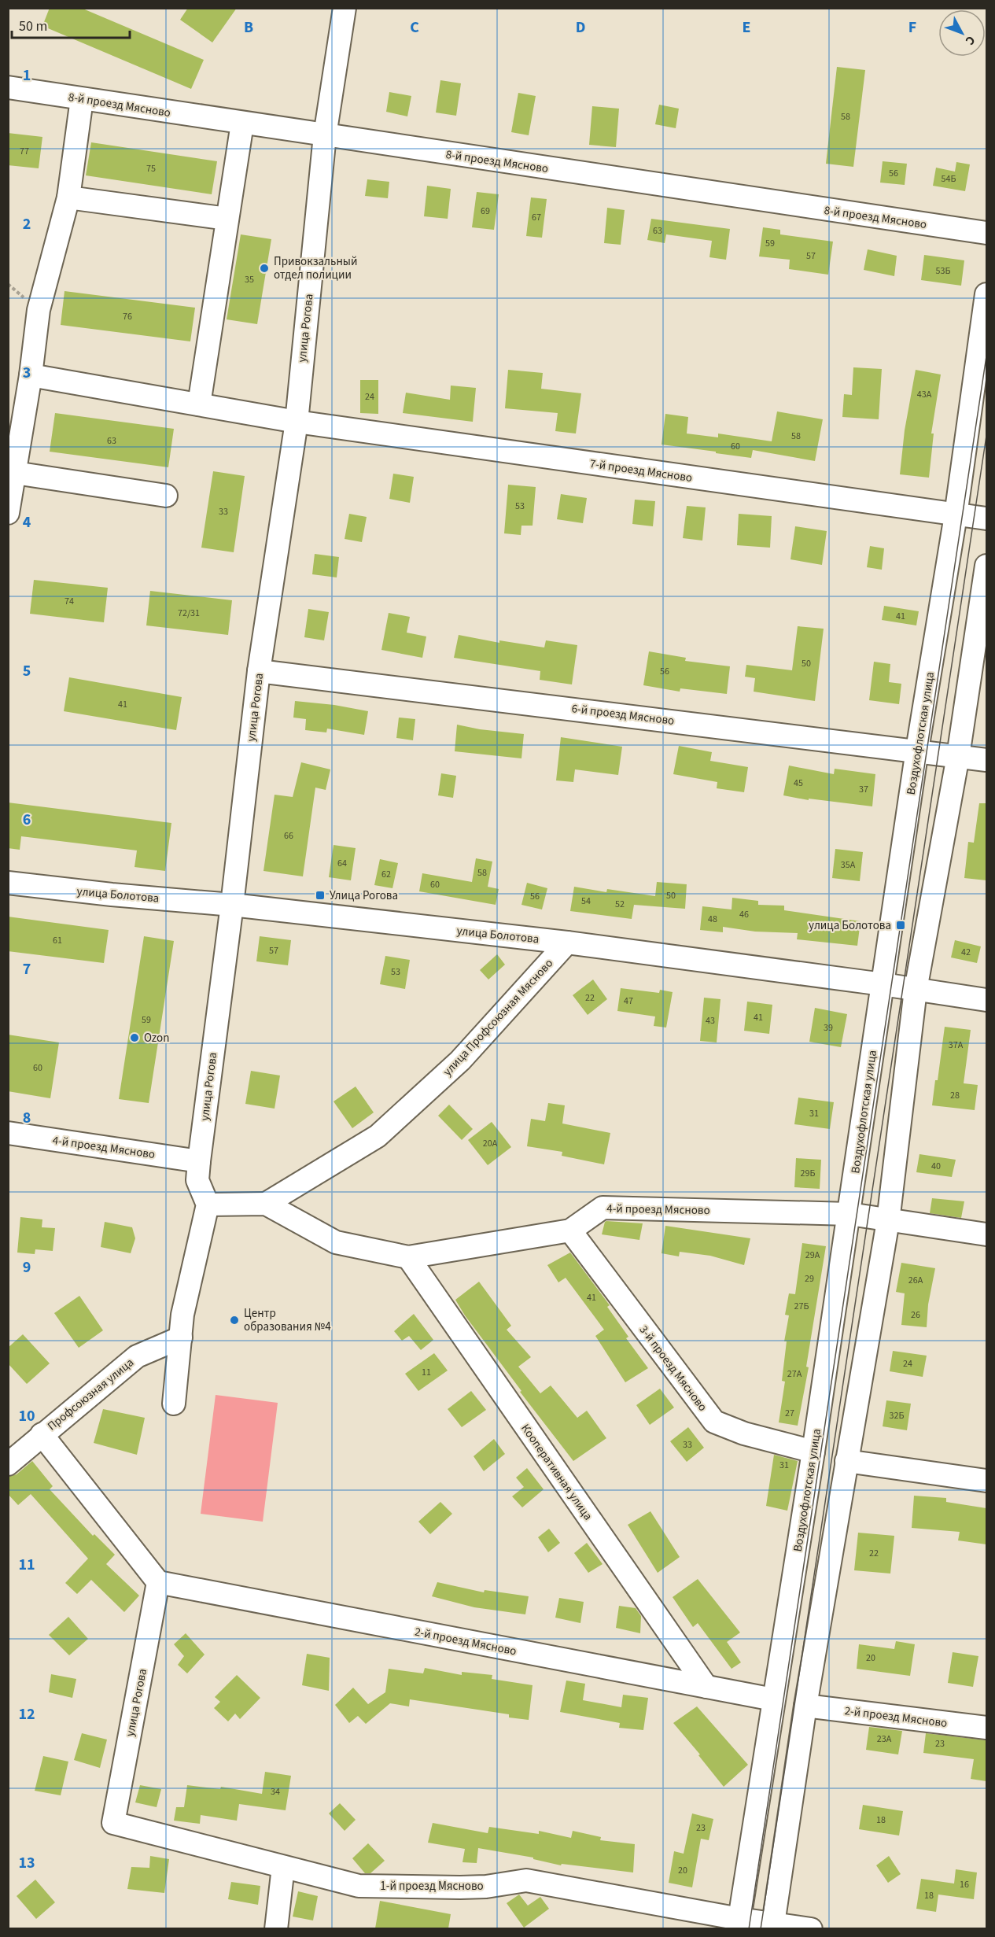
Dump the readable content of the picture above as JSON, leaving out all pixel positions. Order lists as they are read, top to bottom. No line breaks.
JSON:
{"streets":{"street":["8-й проезд Мясново","улица Рогова","7-й проезд Мясново","6-й проезд Мясново","Воздухофлотская улица","улица Болотова","улица Профсоюзная Мясново","4-й проезд Мясново","3-й проезд Мясново","Профсоюзная улица","Кооперативная улица","2-й проезд Мясново","1-й проезд Мясново"]},"crossings":[["8-й проезд Мясново","улица Рогова"],["улица Рогова","7-й проезд Мясново"],["улица Рогова","6-й проезд Мясново"],["улица Рогова","улица Болотова"],["улица Рогова","4-й проезд Мясново"],["улица Рогова","2-й проезд Мясново"],["улица Рогова","1-й проезд Мясново"],["7-й проезд Мясново","Воздухофлотская улица"],["6-й проезд Мясново","Воздухофлотская улица"],["Воздухофлотская улица","улица Болотова"],["Воздухофлотская улица","4-й проезд Мясново"],["Воздухофлотская улица","3-й проезд Мясново"],["Воздухофлотская улица","2-й проезд Мясново"],["Воздухофлотская улица","1-й проезд Мясново"],["улица Болотова","улица Профсоюзная Мясново"],["улица Профсоюзная Мясново","4-й проезд Мясново"],["4-й проезд Мясново","3-й проезд Мясново"],["4-й проезд Мясново","Кооперативная улица"],["Кооперативная улица","2-й проезд Мясново"]],"places":{"other":["Привокзальный отдел полиции","Ozon","Центр образования №4"],"transit":["Улица Рогова","улица Болотова"]},"house_numbers":["58","77","75","56","54Б","69","67","63","59","57","53Б","35","76","43А","24","58","63","60","53","33","74","72/31","41","50","56","41","45","37","66","64","35А","58","62","60","50","56","54","52","46","48","61","57","42","53","22","47","41","59","43","39","37А","60","28","31","20А","40","29Б","29А","29","26А","41","27Б","26","24","11","27А","27","32Б","33","31","22","20","23А","23","34","18","23","20","16","18"],"scale_bar":"50 m","north":"bottom right","grid":{"columns":["B","C","D","E","F"],"rows":["1","2","3","4","5","6","7","8","9","10","11","12","13"]}}
